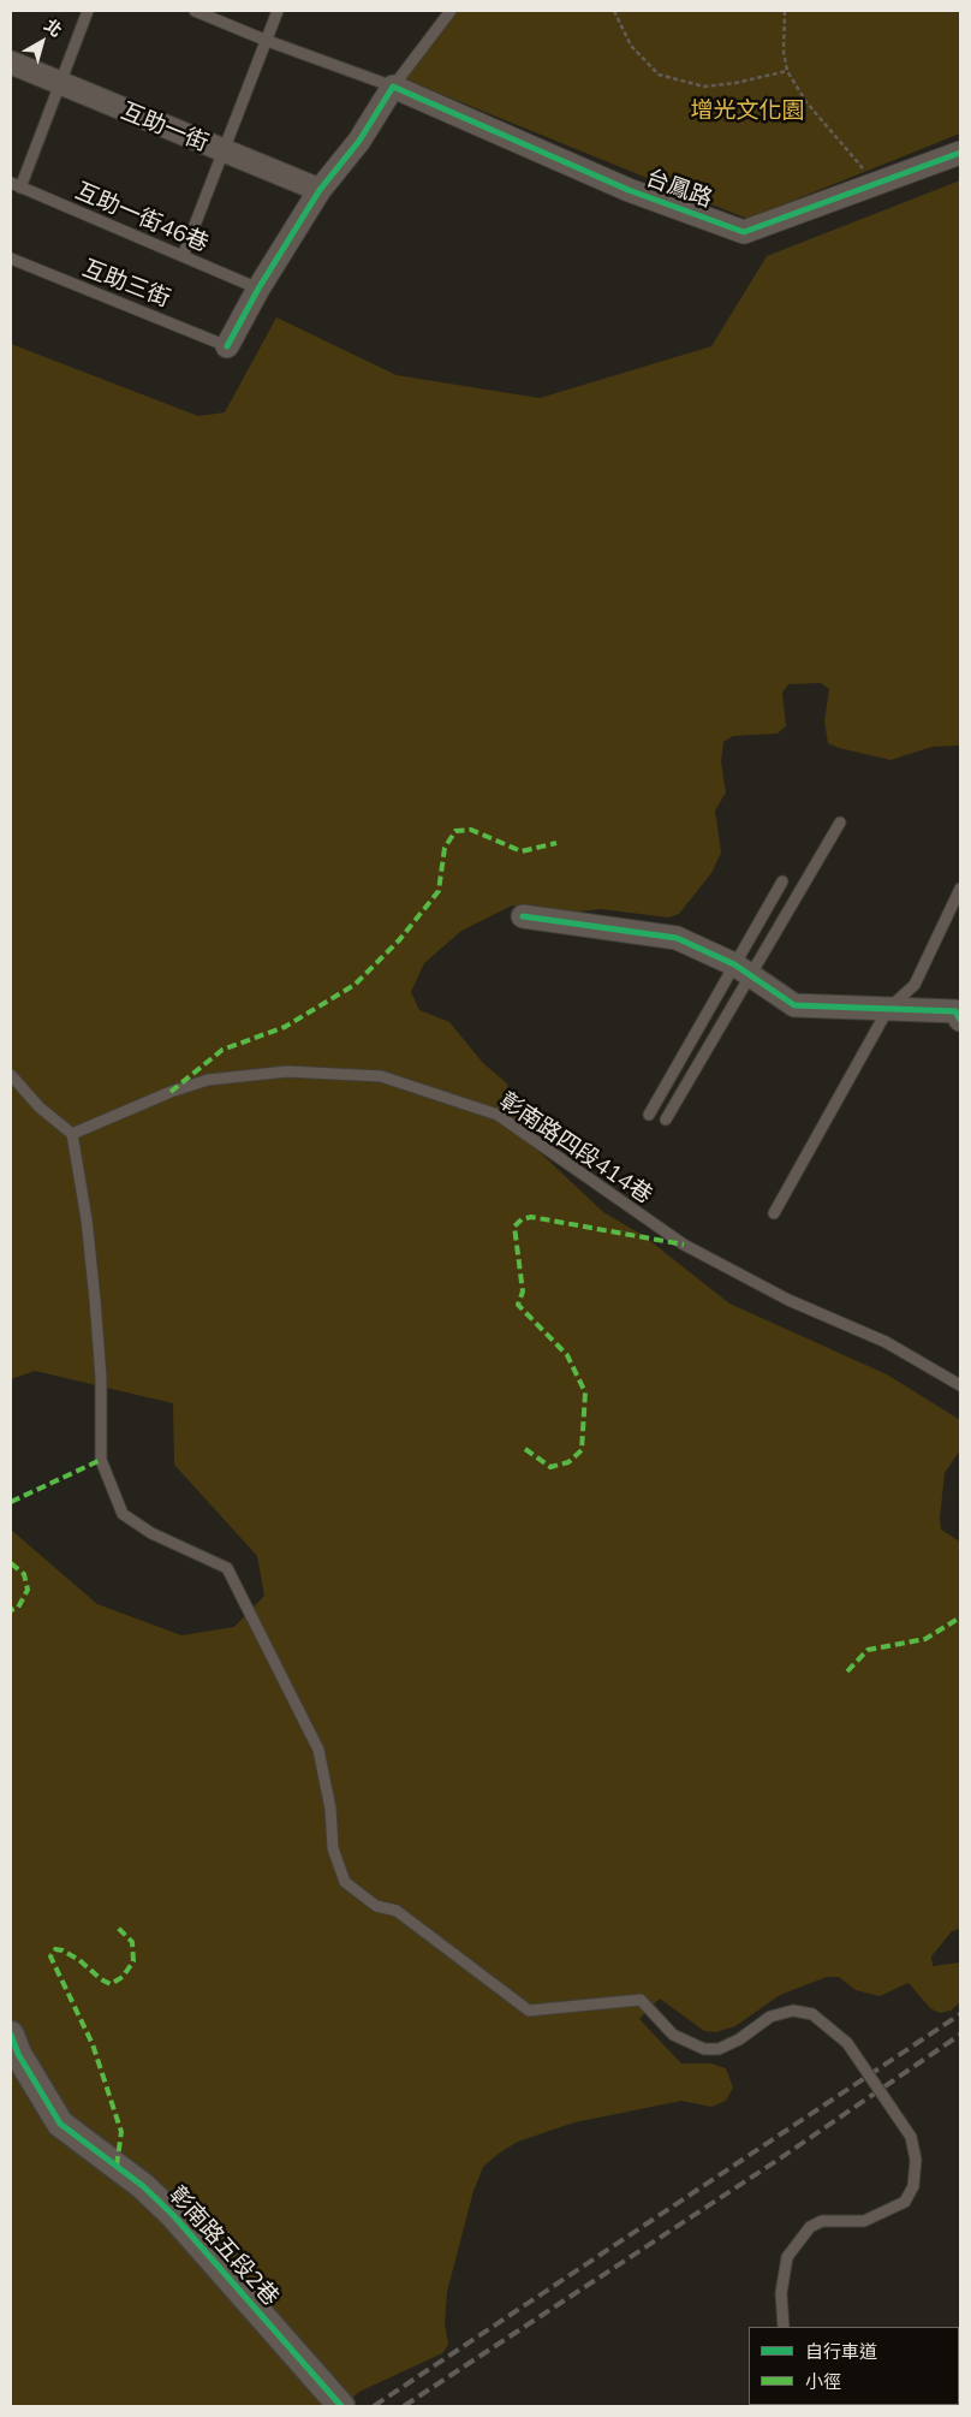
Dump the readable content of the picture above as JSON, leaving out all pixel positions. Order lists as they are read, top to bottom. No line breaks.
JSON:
{"streets":{"street":["互助一街","台鳳路","彰南路五段2巷"],"lane":["互助一街46巷","互助三街","彰南路四段414巷"]},"parks":["增光文化園"],"legend":["自行車道","小徑"],"north":"top right"}
